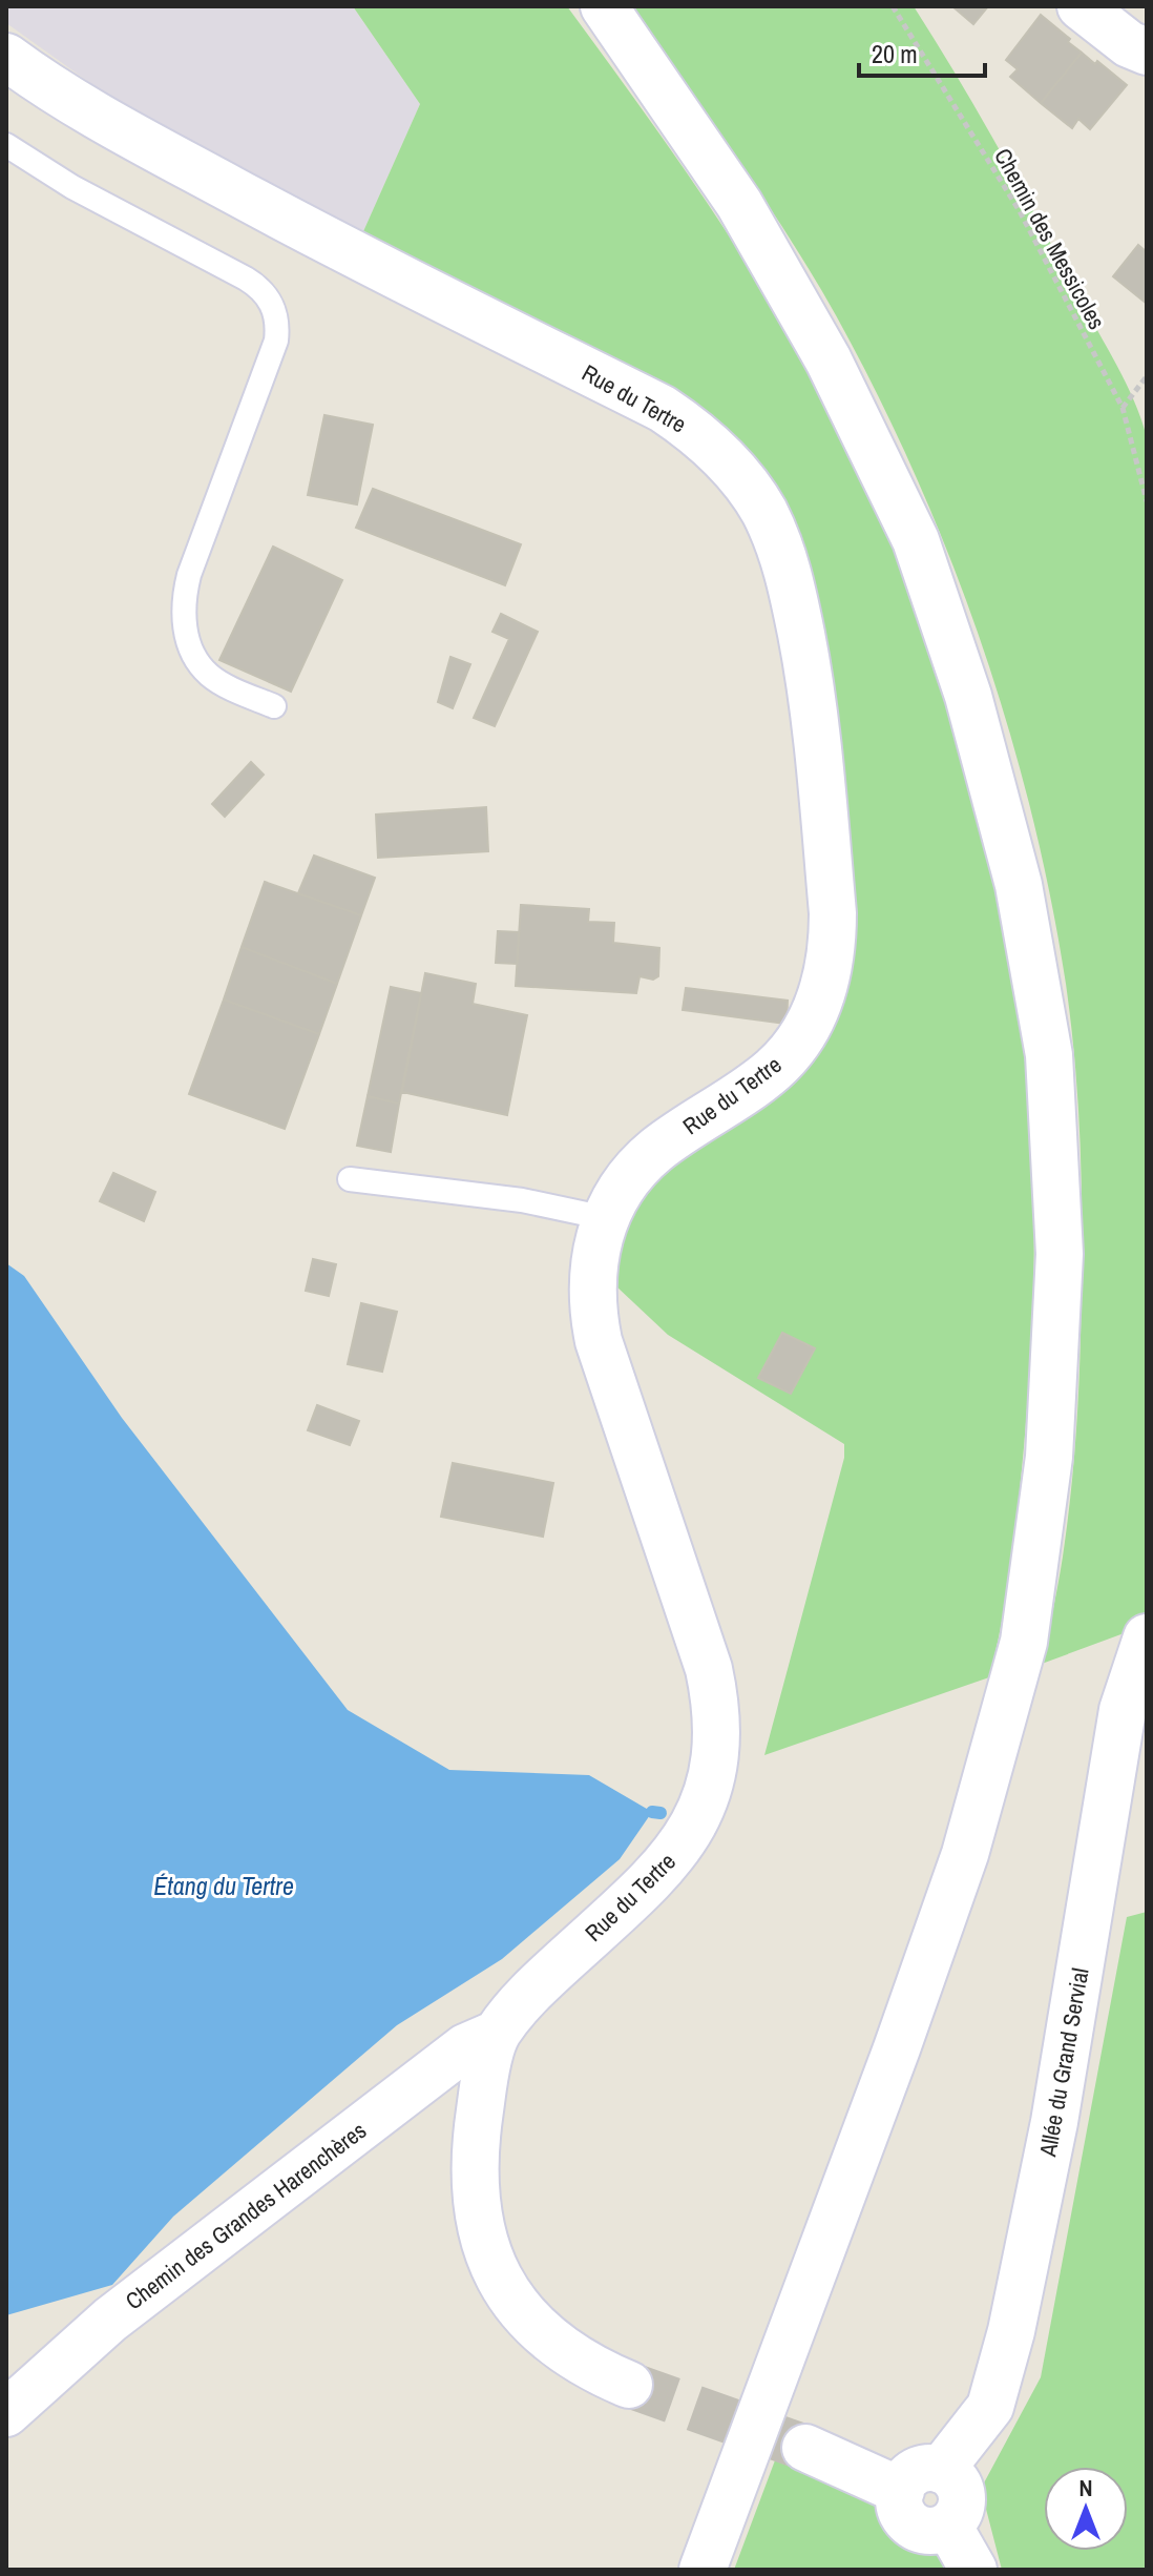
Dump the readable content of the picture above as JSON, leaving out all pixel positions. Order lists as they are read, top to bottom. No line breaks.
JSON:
{"streets":{"street":["Rue du Tertre","Allée du Grand Servial","Chemin des Grandes Harenchères"],"path":["Chemin des Messicoles"]},"crossings":[["Rue du Tertre","Chemin des Grandes Harenchères"]],"water":["Étang du Tertre"],"scale_bar":"20 m","north":"top"}
